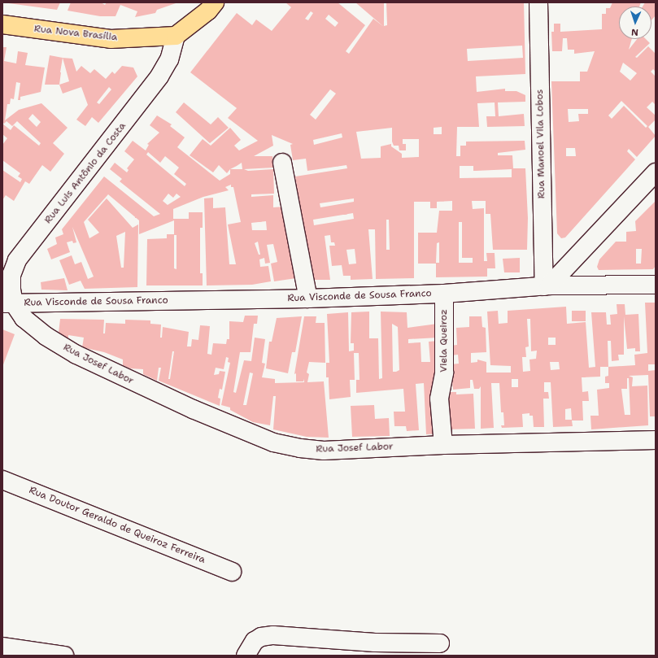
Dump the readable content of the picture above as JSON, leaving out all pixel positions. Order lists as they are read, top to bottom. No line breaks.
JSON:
{"streets":{"main road":["Rua Nova Brasília"],"street":["Rua Manoel Vila Lobos","Rua Luis Antônio da Costa","Rua Visconde de Sousa Franco","Viela Queiroz","Rua Josef Labor","Rua Doutor Geraldo de Queiroz Ferreira"]},"crossings":[["Rua Nova Brasília","Rua Luis Antônio da Costa"],["Rua Manoel Vila Lobos","Rua Visconde de Sousa Franco"],["Rua Luis Antônio da Costa","Rua Visconde de Sousa Franco"],["Rua Luis Antônio da Costa","Rua Josef Labor"],["Rua Visconde de Sousa Franco","Viela Queiroz"],["Rua Visconde de Sousa Franco","Rua Josef Labor"],["Viela Queiroz","Rua Josef Labor"]],"north":"bottom"}
